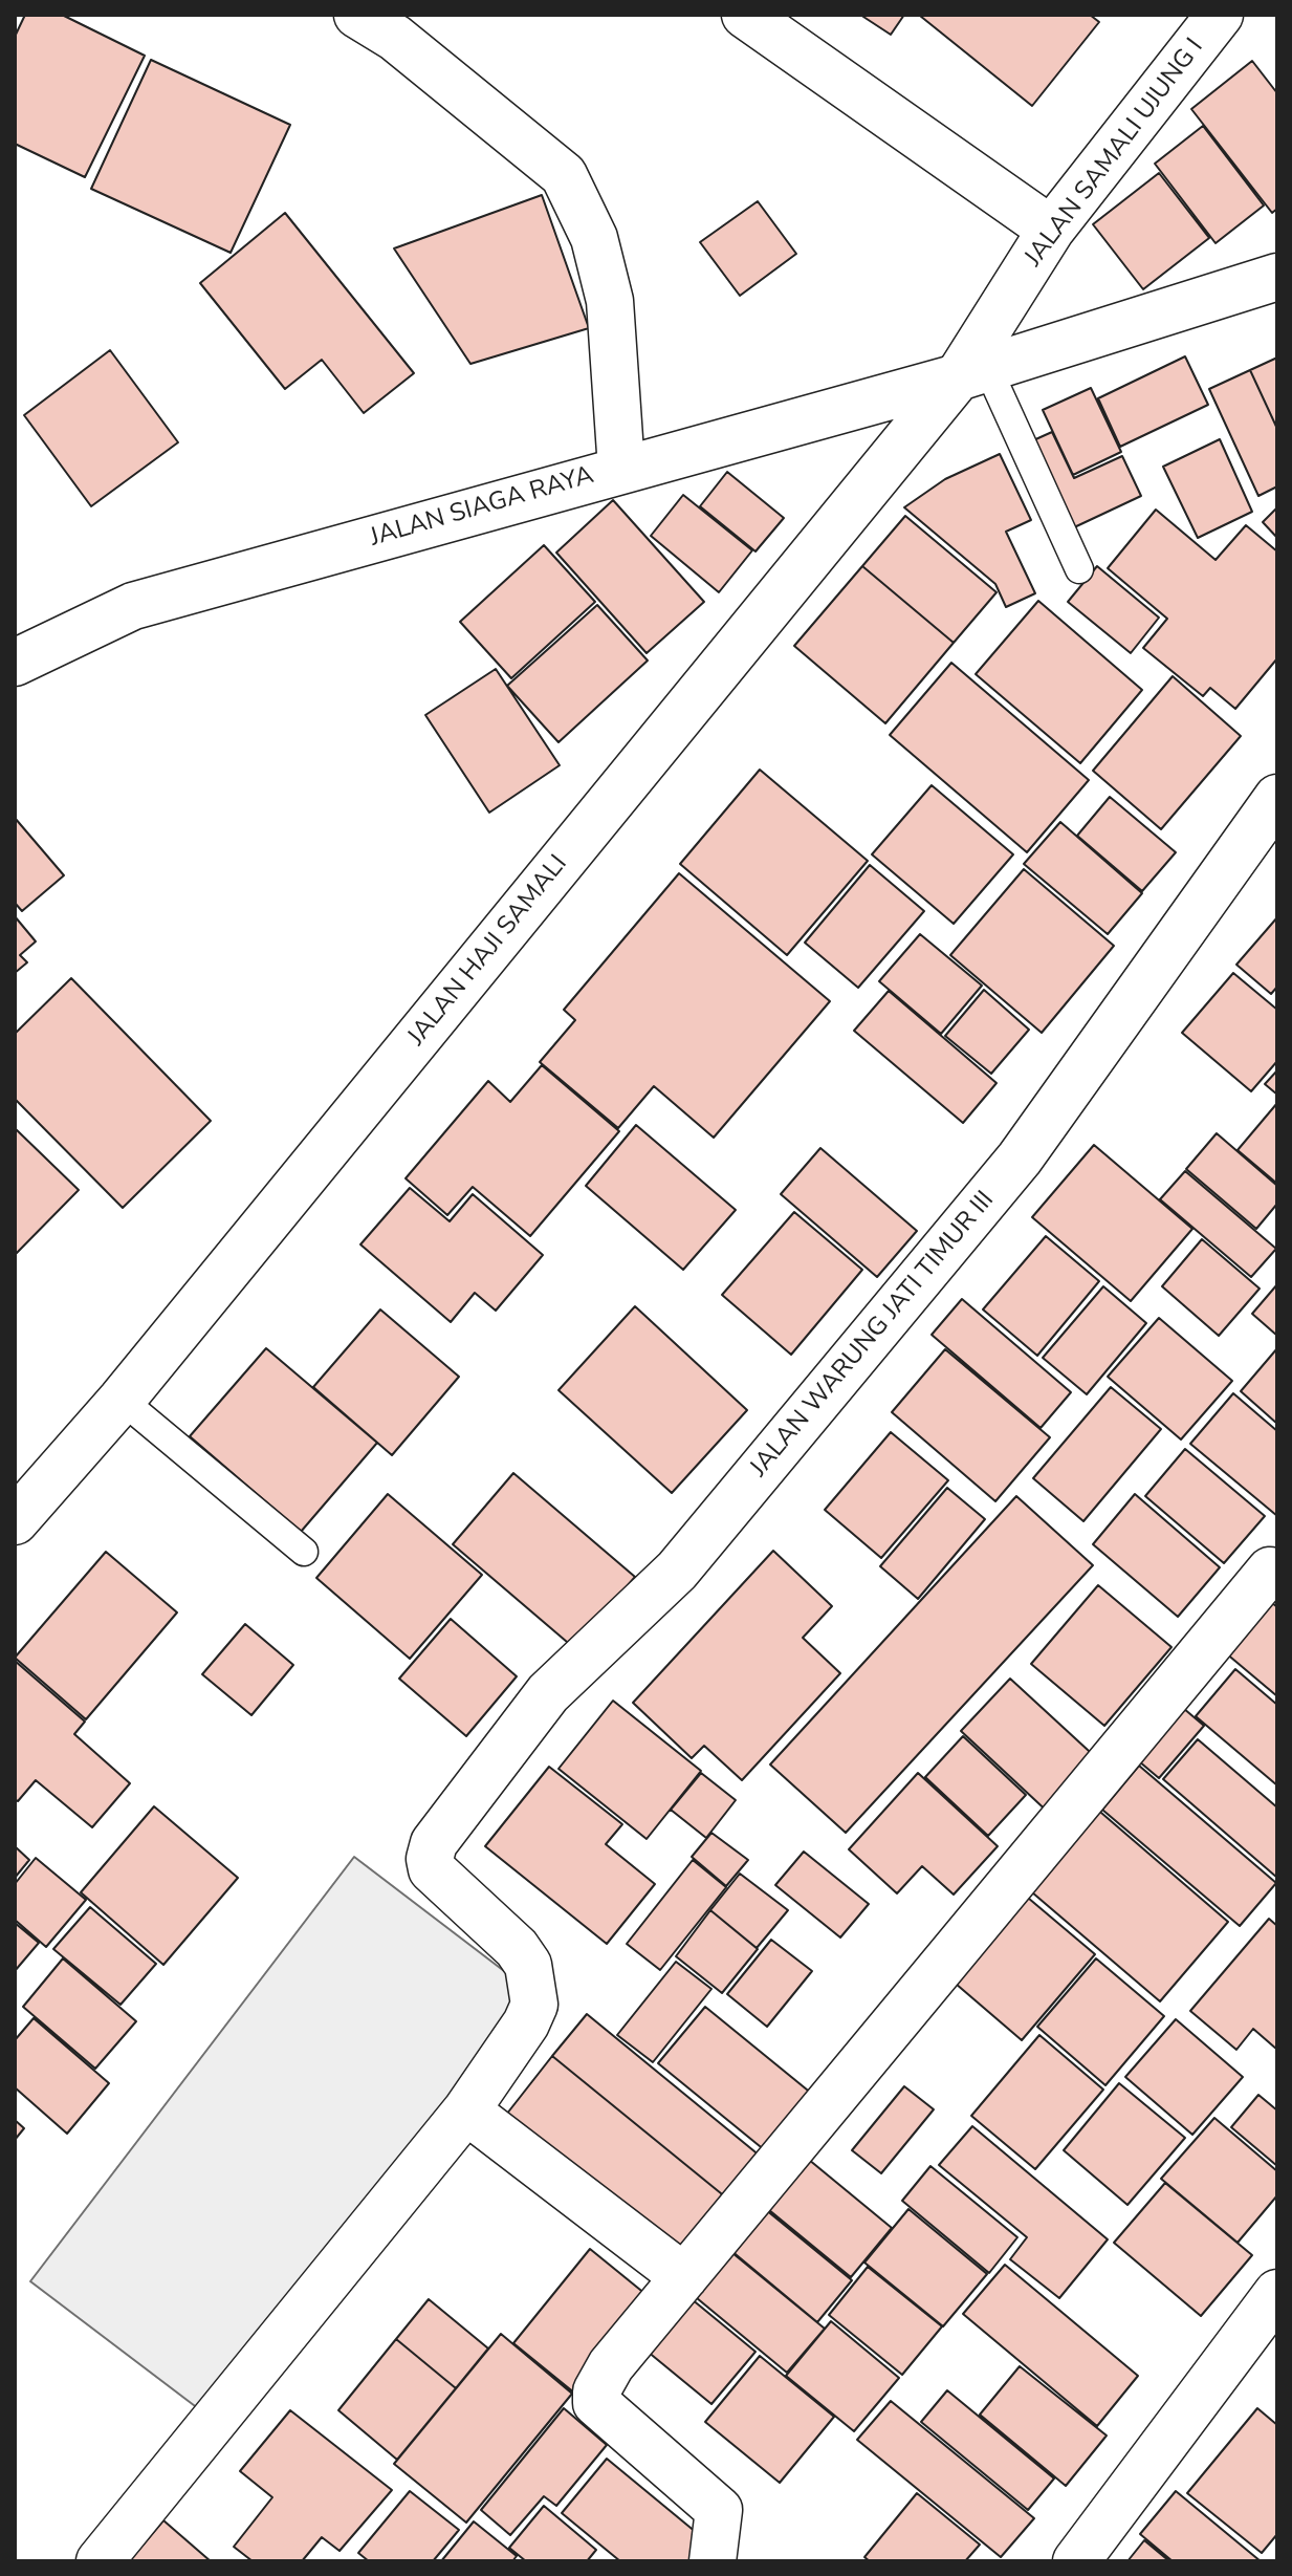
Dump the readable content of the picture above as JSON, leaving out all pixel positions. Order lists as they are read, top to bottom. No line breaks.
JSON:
{"streets":{"street":["JALAN SAMALI UJUNG I","JALAN SIAGA RAYA","JALAN HAJI SAMALI","JALAN WARUNG JATI TIMUR III"]},"crossings":[["JALAN SAMALI UJUNG I","JALAN SIAGA RAYA"],["JALAN SAMALI UJUNG I","JALAN HAJI SAMALI"],["JALAN SIAGA RAYA","JALAN HAJI SAMALI"]]}
